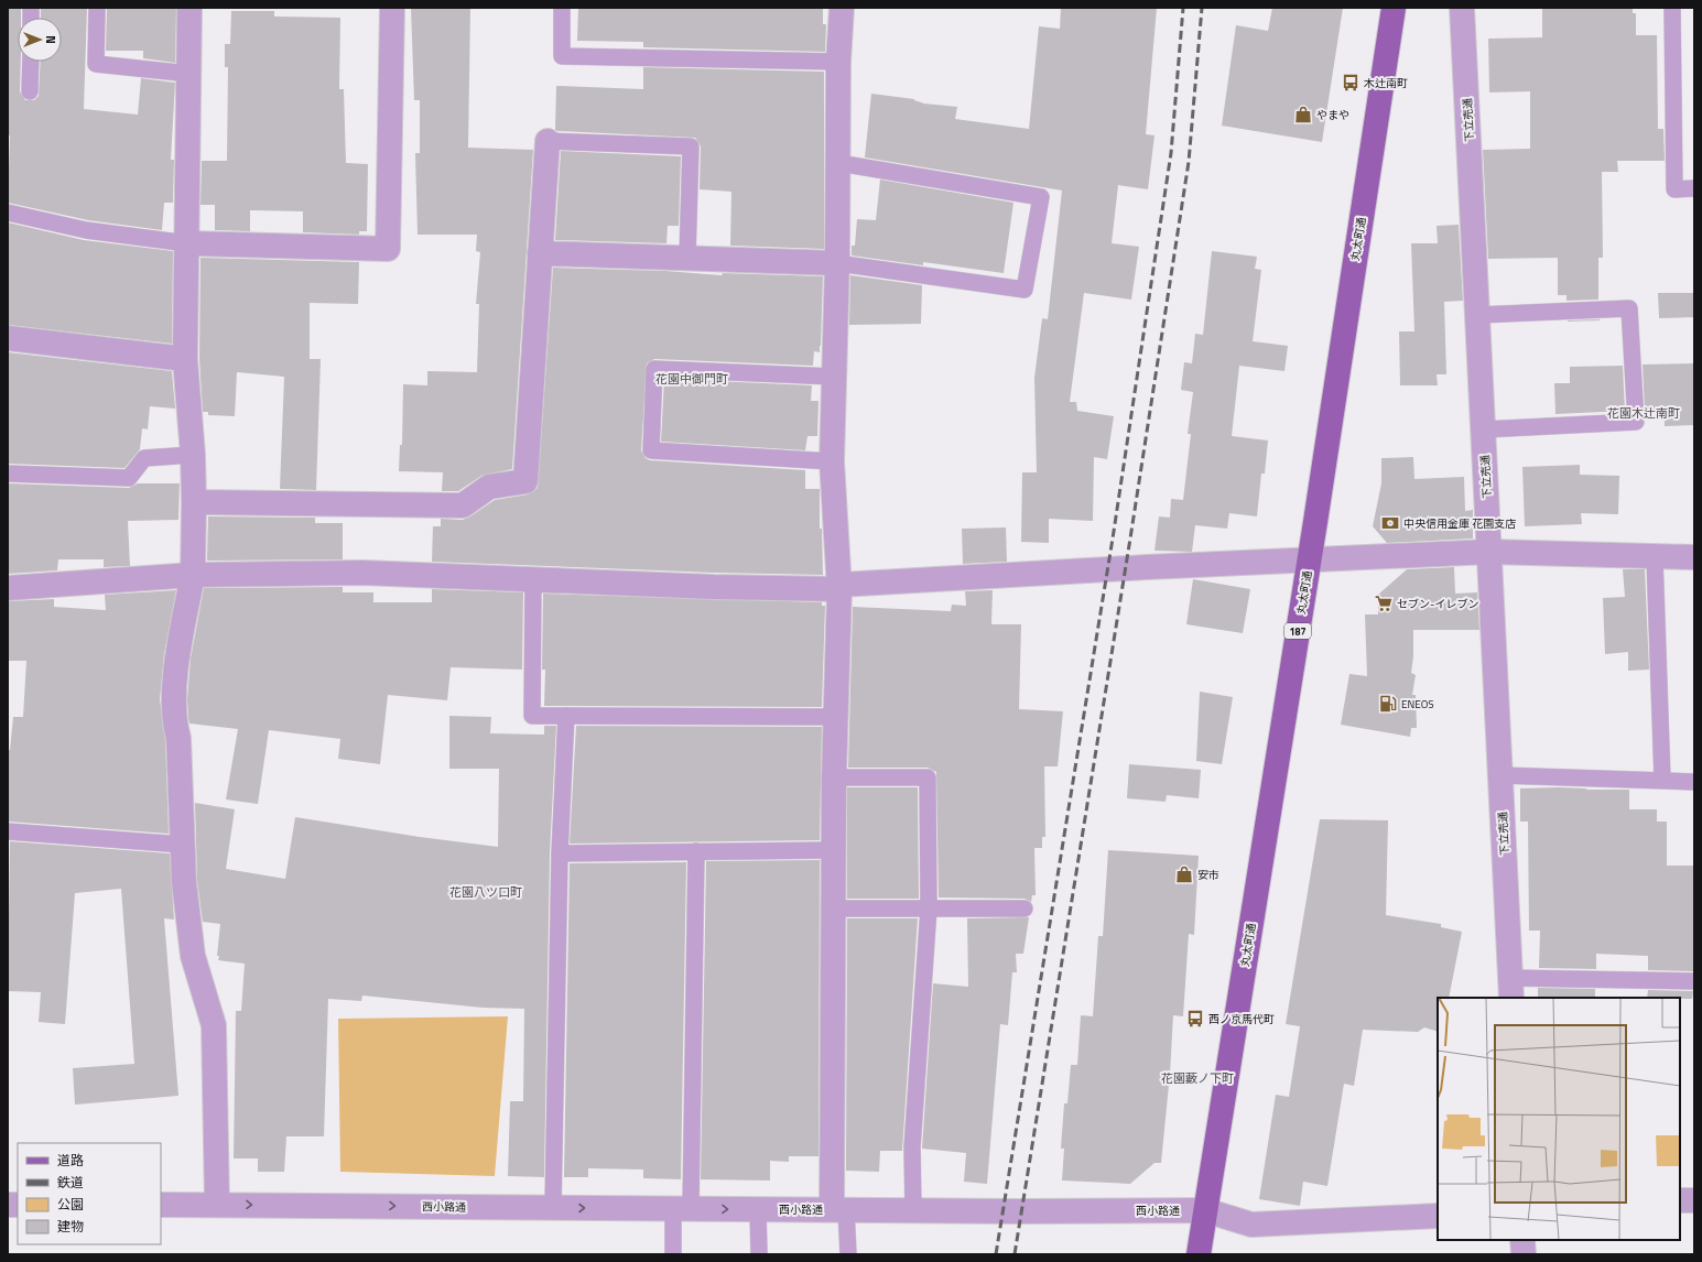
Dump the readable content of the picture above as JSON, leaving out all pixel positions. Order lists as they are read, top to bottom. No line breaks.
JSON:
{"streets":{"main road":["丸太町通","187"],"street":["下立売通","西小路通"]},"crossings":[["丸太町通","西小路通"]],"one_way":["西小路通"],"districts":["花園中御門町","花園木辻南町","花園八ツ口町","花園藪ノ下町"],"places":{"bus stop":["木辻南町","西ノ京馬代町"],"shop":["やまや","安市"],"bank":["中央信用金庫 花園支店"],"supermarket":["セブン-イレブン"],"fuel station":["ENEOS"]},"legend":["道路","鉄道","公園","建物"],"north":"right"}
